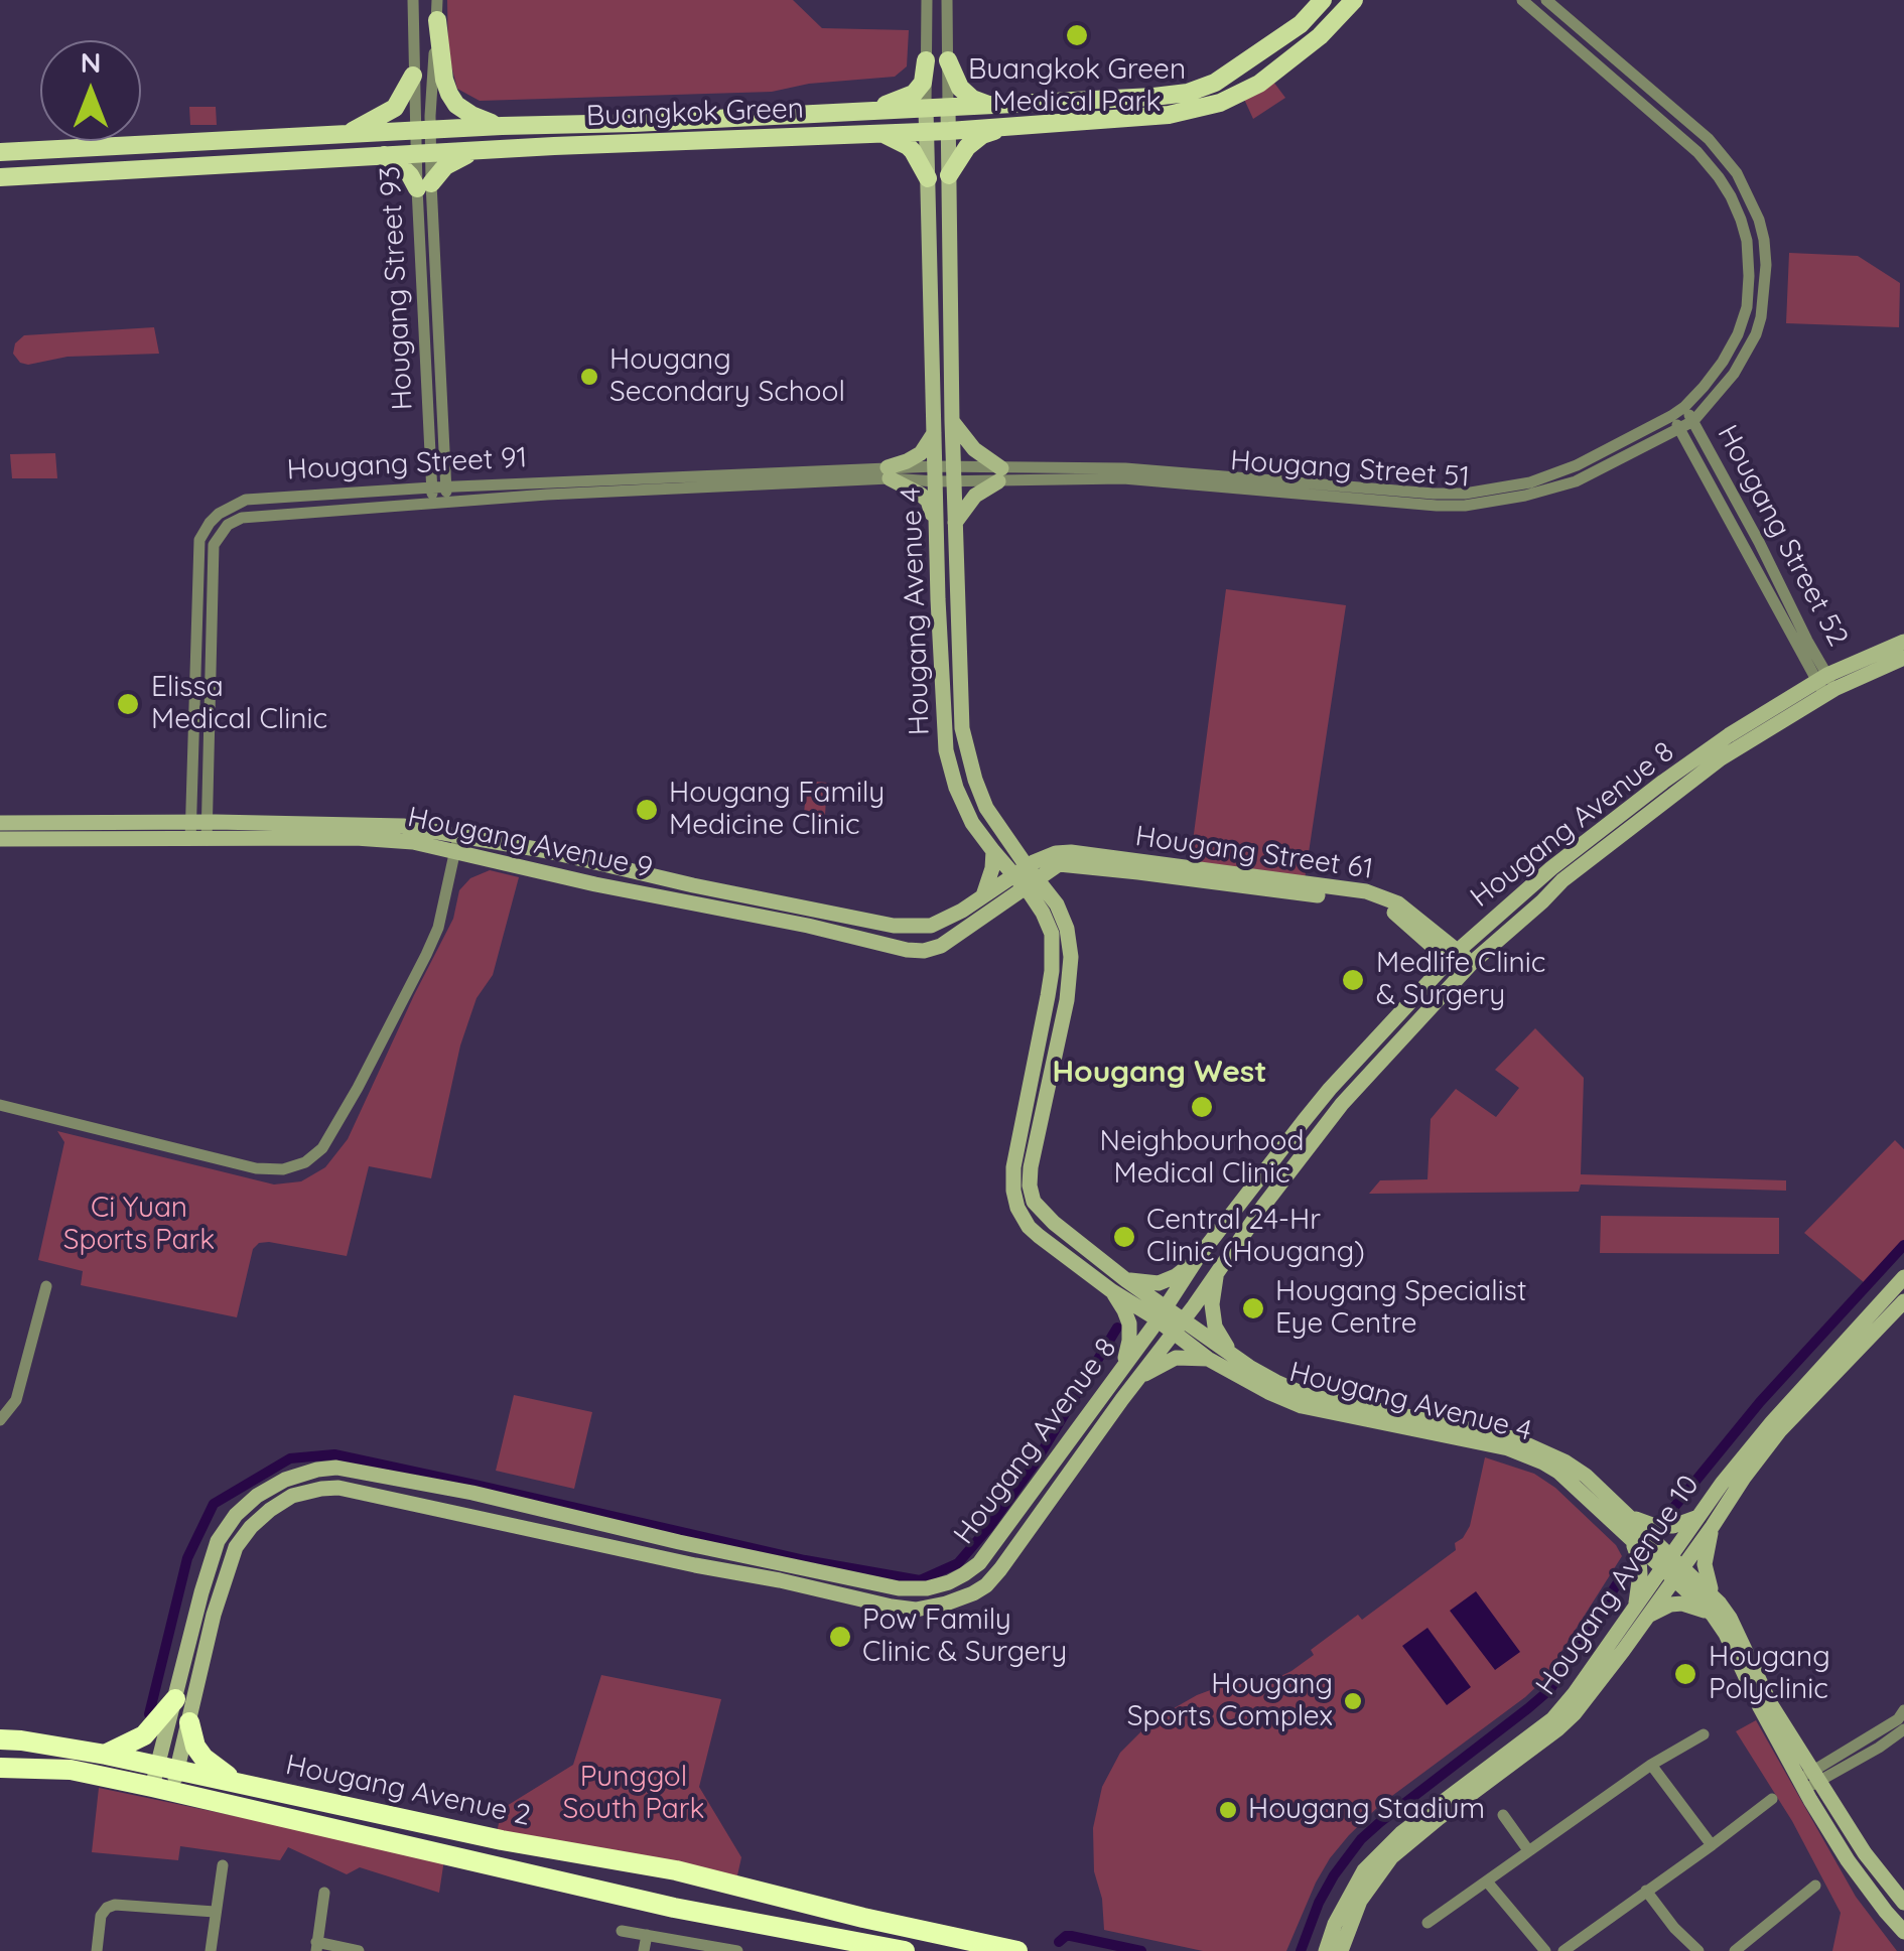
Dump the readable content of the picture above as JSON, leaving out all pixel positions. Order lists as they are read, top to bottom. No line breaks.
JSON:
{"streets":{"highway":["Hougang Avenue 2"],"main road":["Buangkok Green"],"street":["Hougang Street 93","Hougang Street 91","Hougang Street 51","Hougang Street 52","Hougang Avenue 4","Hougang Avenue 8","Hougang Avenue 9","Hougang Street 61","Hougang Avenue 10"]},"crossings":[["Buangkok Green","Hougang Street 93"],["Buangkok Green","Hougang Avenue 4"],["Hougang Street 93","Hougang Street 91"],["Hougang Street 91","Hougang Street 51"],["Hougang Street 91","Hougang Avenue 4"],["Hougang Street 91","Hougang Avenue 9"],["Hougang Street 51","Hougang Street 52"],["Hougang Street 51","Hougang Avenue 4"],["Hougang Street 52","Hougang Avenue 8"],["Hougang Avenue 4","Hougang Avenue 8"],["Hougang Avenue 4","Hougang Avenue 9"],["Hougang Avenue 4","Hougang Street 61"],["Hougang Avenue 4","Hougang Avenue 10"],["Hougang Avenue 8","Hougang Street 61"],["Hougang Avenue 8","Hougang Avenue 2"],["Hougang Avenue 9","Hougang Street 61"]],"districts":["Hougang West"],"parks":["Ci Yuan Sports Park","Punggol South Park"],"places":["Buangkok Green Medical Park","Hougang Secondary School","Elissa Medical Clinic","Hougang Family Medicine Clinic","Medlife Clinic & Surgery","Neighbourhood Medical Clinic","Central 24-Hr Clinic (Hougang)","Hougang Specialist Eye Centre","Pow Family Clinic & Surgery","Hougang Polyclinic","Hougang Sports Complex","Hougang Stadium"],"north":"top"}
